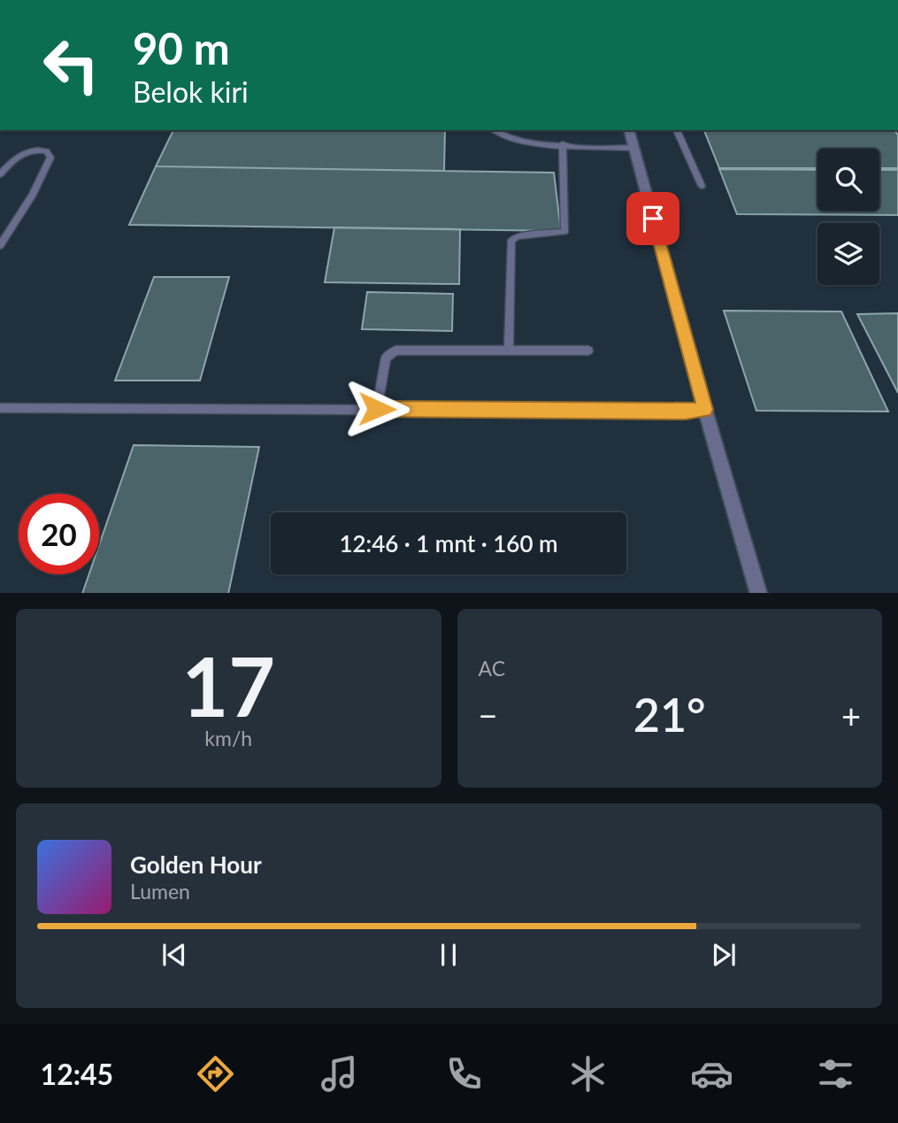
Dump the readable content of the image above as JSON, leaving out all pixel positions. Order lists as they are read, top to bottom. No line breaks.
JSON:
{"page":{"turn":["90 m","Belok kiri"],"limit":"20","trip":"12:46 · 1 mnt · 160 m","tile":[["17","km/h"],"AC"],"heat":["−","21°","+"],"song":["Golden Hour","Lumen"],"tabs":"12:45"}}
